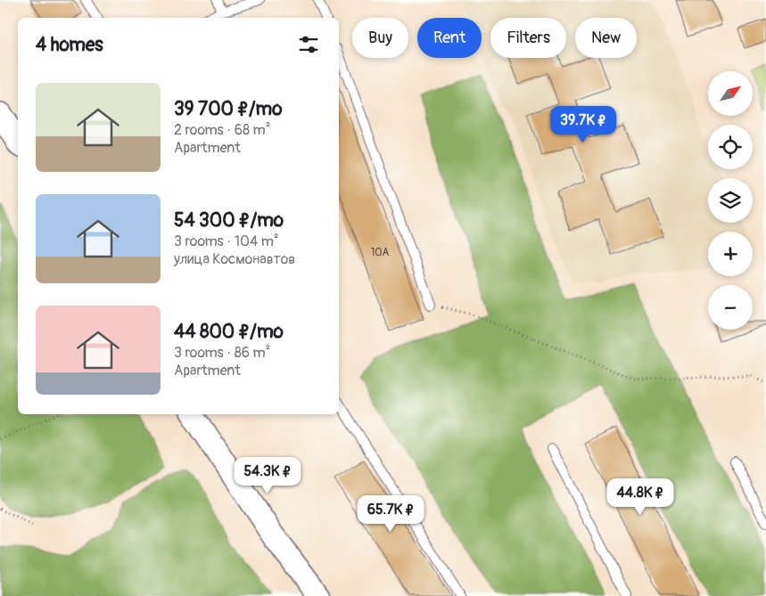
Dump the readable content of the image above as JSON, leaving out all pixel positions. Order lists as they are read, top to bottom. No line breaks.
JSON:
{"house_numbers":["10А"],"north":"top right","page":{"chip":["Buy","Rent","Filters","New"],"heading":"4 homes","map_buttons":["+","−"],"list":[{"name":"39 700 ₽/mo","note":"2 rooms · 68 m² · Apartment"},{"name":"54 300 ₽/mo","note":"3 rooms · 104 m² · улица Космонавтов"},{"name":"44 800 ₽/mo","note":"3 rooms · 86 m² · Apartment"}],"price":["39.7K ₽","54.3K ₽","44.8K ₽","65.7K ₽"]}}
